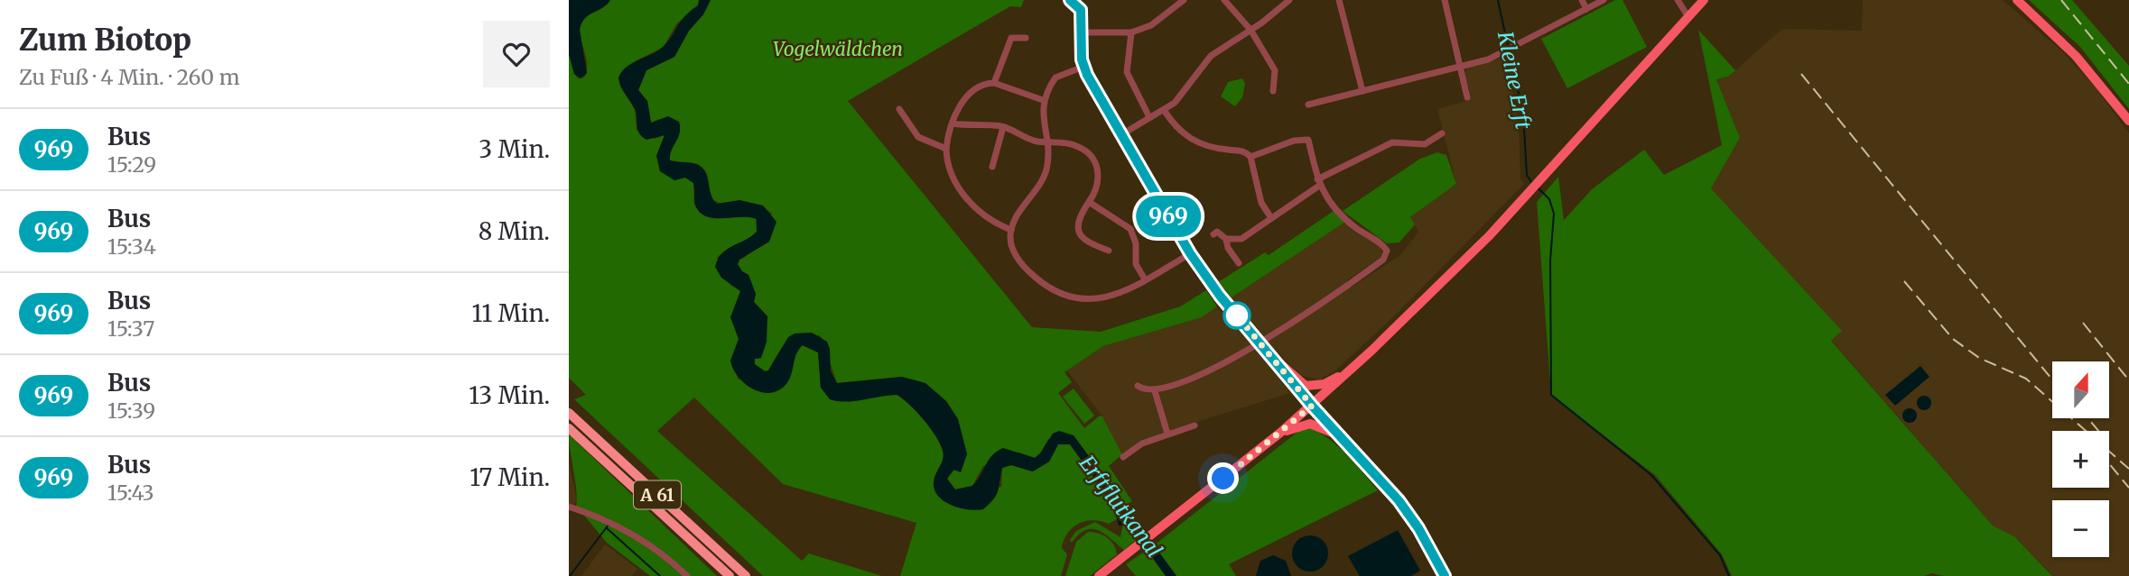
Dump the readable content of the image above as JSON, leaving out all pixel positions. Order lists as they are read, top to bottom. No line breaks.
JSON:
{"streets":{"highway":["A 61"]},"water":["Kleine Erft","Erftflutkanal"],"parks":["Vogelwäldchen"],"lines":["bus line 969"],"north":"top","page":{"heading":["Zum Biotop","Zu Fuß · 4 Min. · 260 m"],"on_map":"969","list":[{"mark":"969","name":"Bus","note":"15:29","value":"3 Min."},{"mark":"969","name":"Bus","note":"15:34","value":"8 Min."},{"mark":"969","name":"Bus","note":"15:37","value":"11 Min."},{"mark":"969","name":"Bus","note":"15:39","value":"13 Min."},{"mark":"969","name":"Bus","note":"15:43","value":"17 Min."}],"map_buttons":["+","−"]}}
